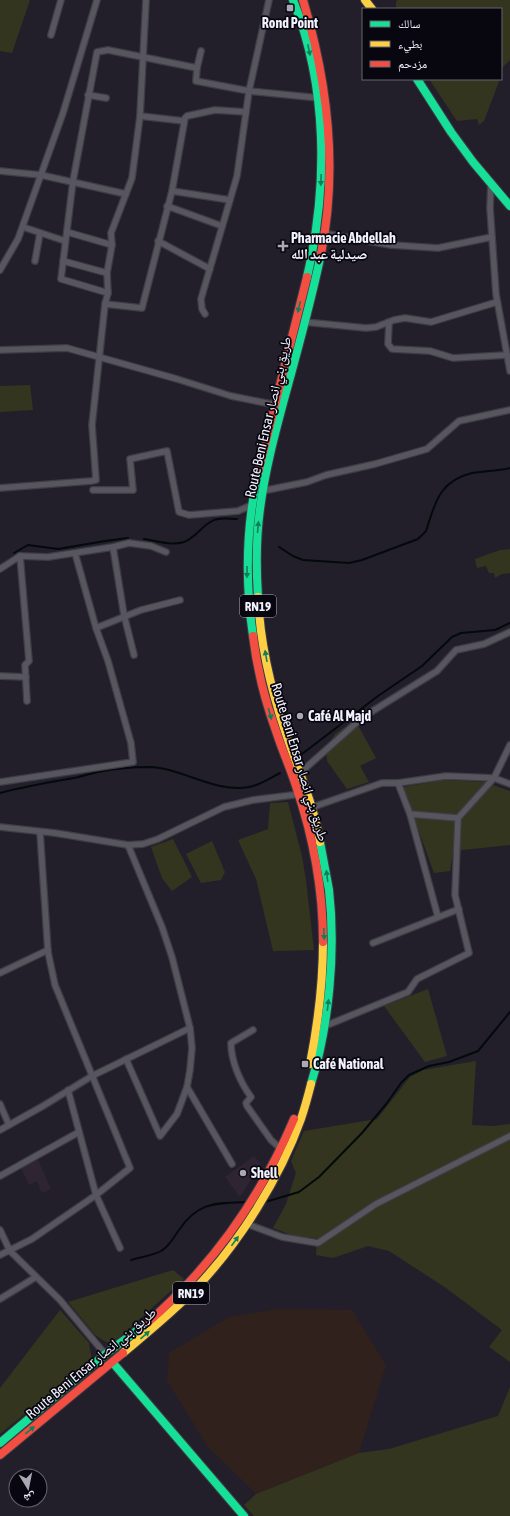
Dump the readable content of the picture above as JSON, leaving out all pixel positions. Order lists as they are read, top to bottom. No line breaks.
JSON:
{"streets":{"main road":["Route Beni Ensar طريق بني انصار","RN19"]},"places":{"transit":["Rond Point","Café National"],"health":["Pharmacie Abdellah صيدلية عبد الله"],"other":["Café Al Majd","Shell"]},"legend":["سالك","بطيء","مزدحم"],"north":"bottom"}
